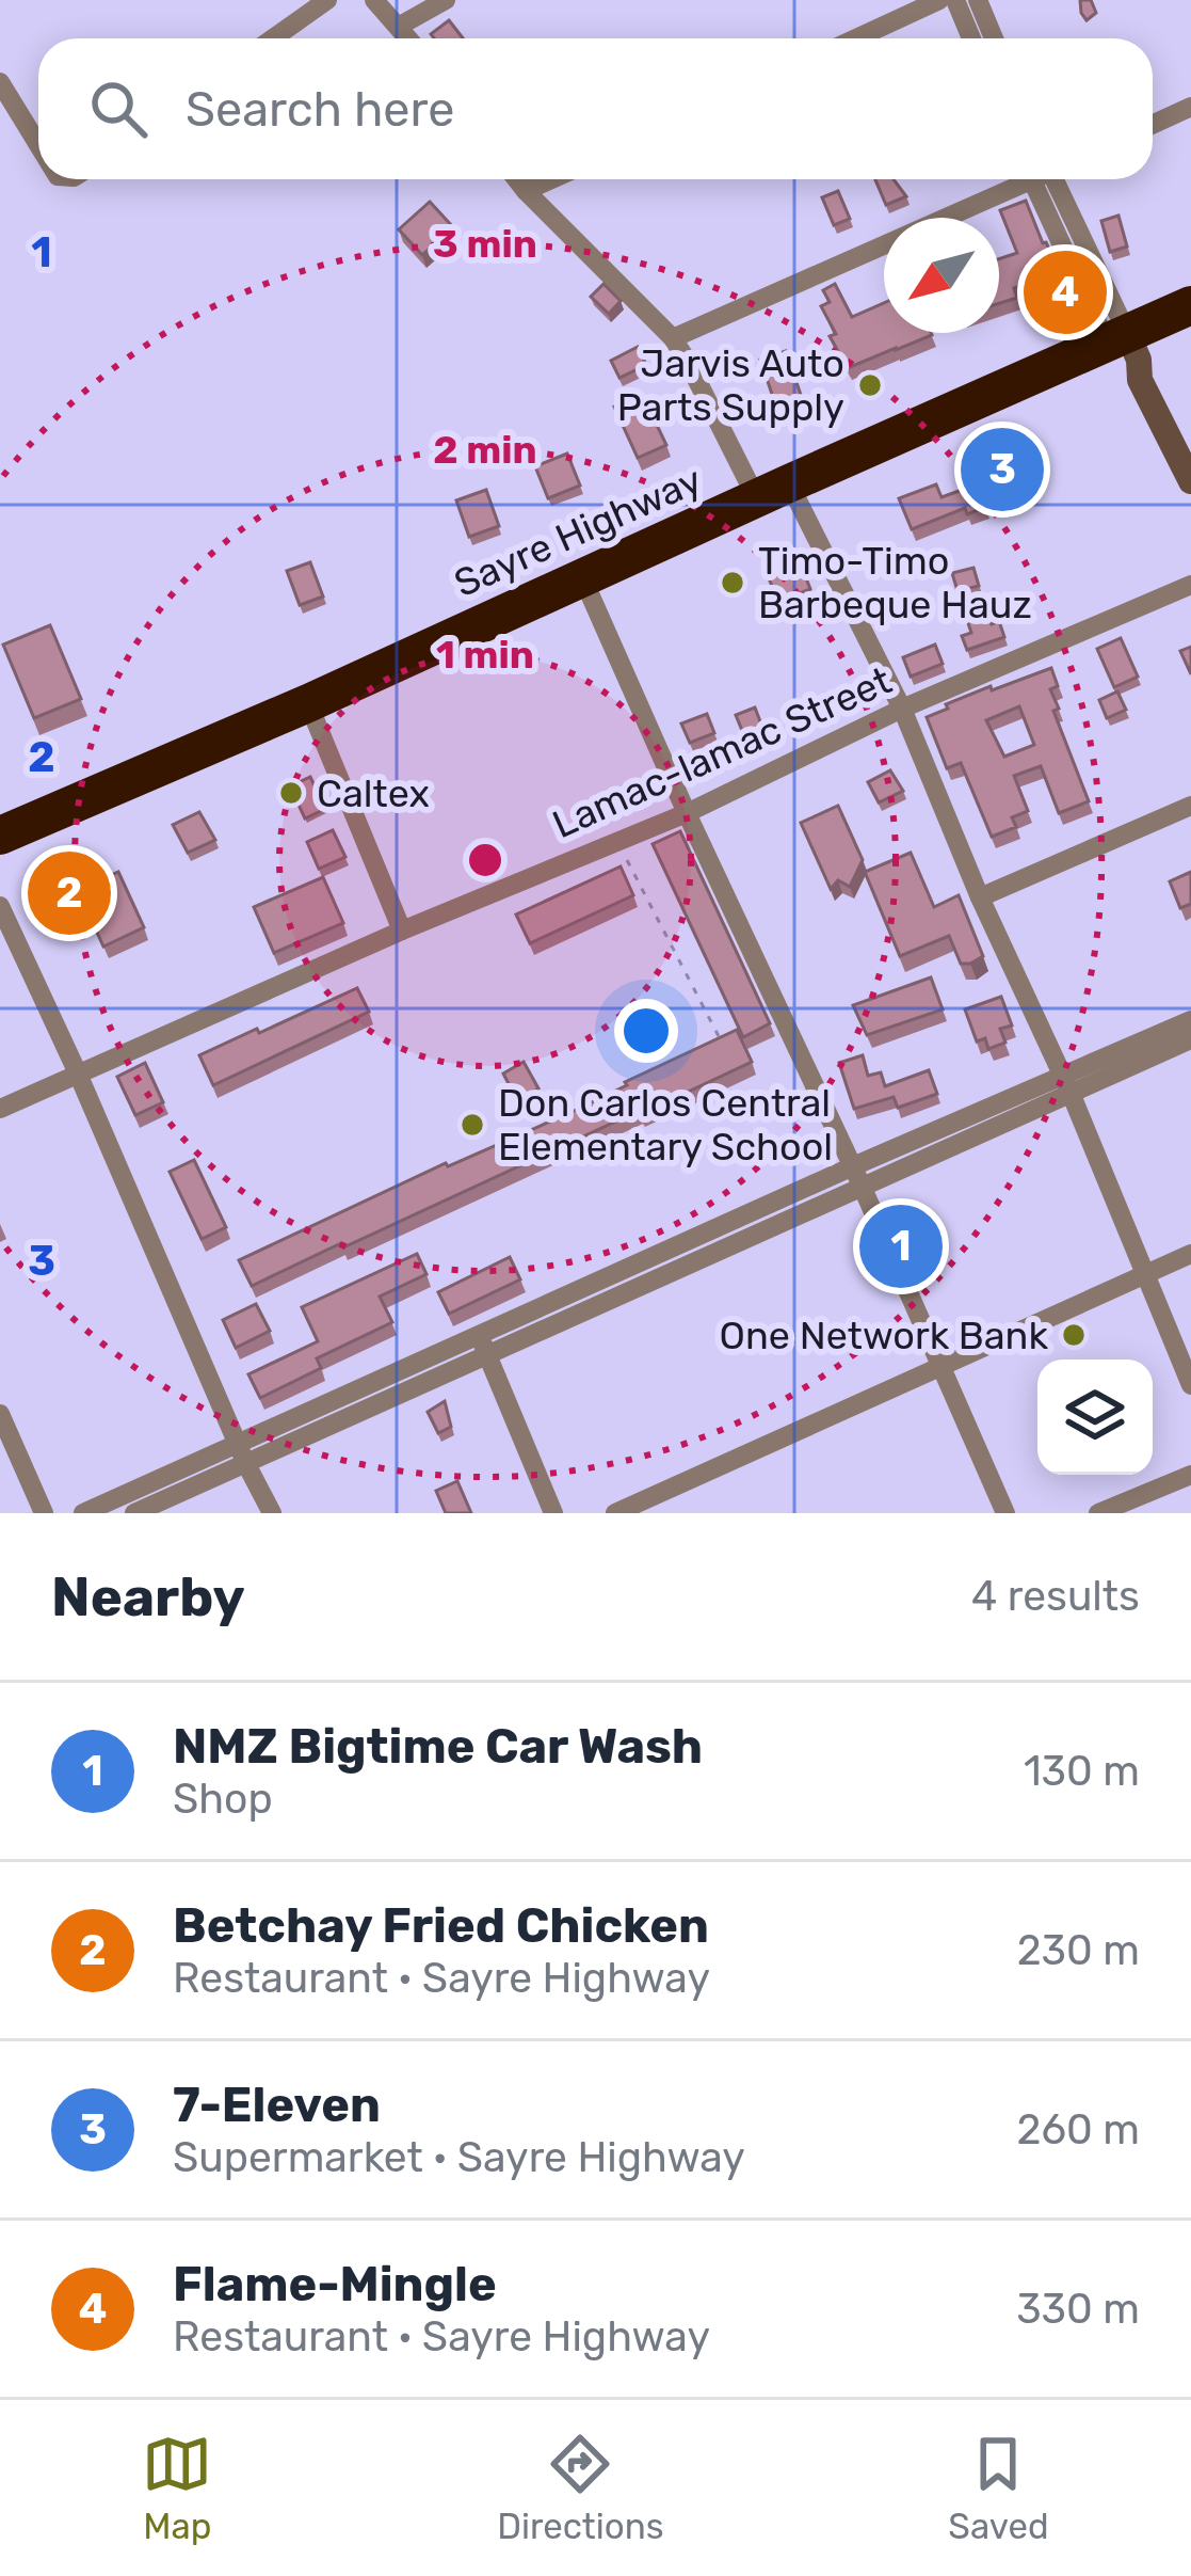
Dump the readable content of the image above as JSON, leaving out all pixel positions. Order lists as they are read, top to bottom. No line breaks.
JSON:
{"streets":{"highway":["Sayre Highway"],"street":["Lamac-lamac Street"]},"places":["Jarvis Auto Parts Supply","Timo-Timo Barbeque Hauz","Caltex","Don Carlos Central Elementary School","One Network Bank"],"north":"bottom left","page":{"search":"Search here","pins":["4","3","2","1"],"heading":["Nearby","4 results"],"list":[{"mark":"1","name":"NMZ Bigtime Car Wash","note":"Shop","value":"130 m"},{"mark":"2","name":"Betchay Fried Chicken","note":"Restaurant · Sayre Highway","value":"230 m"},{"mark":"3","name":"7-Eleven","note":"Supermarket · Sayre Highway","value":"260 m"},{"mark":"4","name":"Flame-Mingle","note":"Restaurant · Sayre Highway","value":"330 m"}],"nav":["Map","Directions","Saved"]},"grid":{"rows":["1","2","3"]},"rings":["3 min","2 min","1 min"]}
